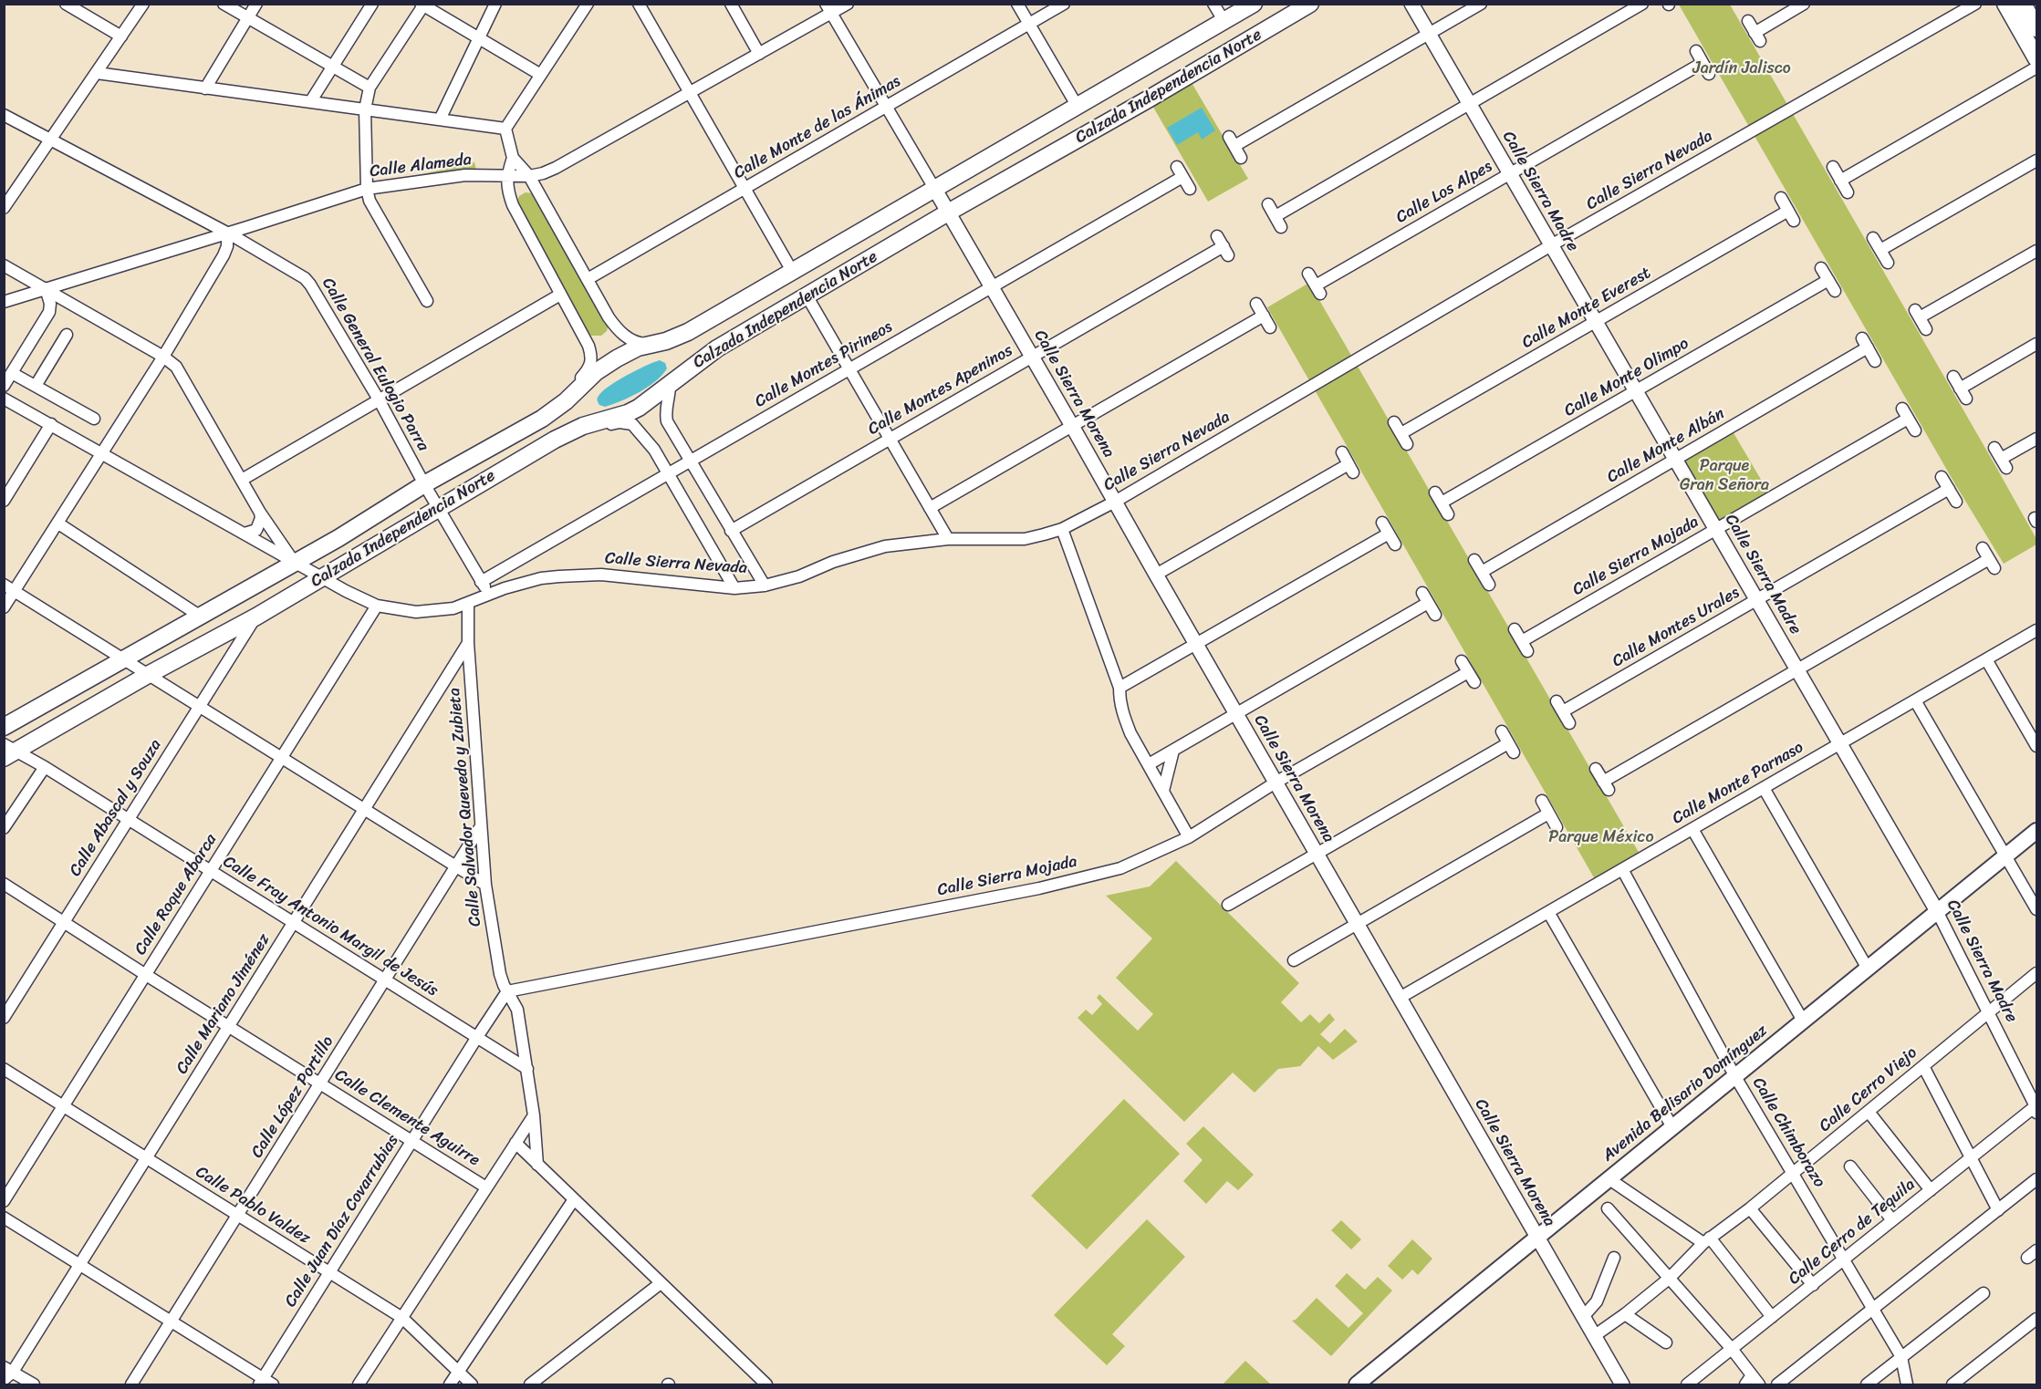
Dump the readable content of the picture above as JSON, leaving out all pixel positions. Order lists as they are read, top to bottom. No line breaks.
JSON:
{"streets":{"main road":["Calzada Independencia Norte","Avenida Belisario Domínguez"],"street":["Calle Monte de las Ánimas","Calle Alameda","Calle Sierra Nevada","Calle Sierra Madre","Calle Los Alpes","Calle Monte Everest","Calle General Eulogio Parra","Calle Montes Pirineos","Calle Monte Olimpo","Calle Montes Apeninos","Calle Sierra Morena","Calle Monte Albán","Calle Sierra Mojada","Calle Montes Urales","Calle Monte Parnaso","Calle Salvador Quevedo y Zubieta","Calle Abascal y Souza","Calle Roque Abarca","Calle Fray Antonio Margil de Jesús","Calle Mariano Jiménez","Calle Cerro Viejo","Calle López Portillo","Calle Clemente Aguirre","Calle Chimborazo","Calle Pablo Valdez","Calle Juan Díaz Covarrubias","Calle Cerro de Tequila"]},"crossings":[["Calzada Independencia Norte","Calle Sierra Nevada"],["Calzada Independencia Norte","Calle General Eulogio Parra"],["Calzada Independencia Norte","Calle Sierra Morena"],["Calzada Independencia Norte","Calle Abascal y Souza"],["Calzada Independencia Norte","Calle Fray Antonio Margil de Jesús"],["Calle Alameda","Calle General Eulogio Parra"],["Calle Sierra Nevada","Calle Sierra Madre"],["Calle Sierra Nevada","Calle General Eulogio Parra"],["Calle Sierra Nevada","Calle Sierra Morena"],["Calle Sierra Nevada","Calle Salvador Quevedo y Zubieta"],["Calle Sierra Nevada","Calle Roque Abarca"],["Calle Sierra Madre","Calle Los Alpes"],["Calle Sierra Madre","Calle Monte Everest"],["Calle Sierra Madre","Calle Monte Olimpo"],["Calle Sierra Madre","Calle Monte Albán"],["Calle Sierra Madre","Calle Sierra Mojada"],["Calle Sierra Madre","Calle Montes Urales"],["Calle Sierra Madre","Calle Monte Parnaso"],["Calle Sierra Madre","Calle Cerro Viejo"],["Calle Sierra Madre","Avenida Belisario Domínguez"],["Calle Sierra Madre","Calle Cerro de Tequila"],["Calle General Eulogio Parra","Calle Montes Pirineos"],["Calle Montes Pirineos","Calle Sierra Morena"],["Calle Montes Apeninos","Calle Sierra Morena"],["Calle Sierra Morena","Calle Sierra Mojada"],["Calle Sierra Morena","Calle Monte Parnaso"],["Calle Sierra Morena","Calle Cerro Viejo"],["Calle Sierra Morena","Avenida Belisario Domínguez"],["Calle Sierra Mojada","Calle Salvador Quevedo y Zubieta"],["Calle Sierra Mojada","Calle Juan Díaz Covarrubias"],["Calle Monte Parnaso","Calle Chimborazo"],["Calle Salvador Quevedo y Zubieta","Calle Fray Antonio Margil de Jesús"],["Calle Salvador Quevedo y Zubieta","Calle Mariano Jiménez"],["Calle Salvador Quevedo y Zubieta","Calle López Portillo"],["Calle Salvador Quevedo y Zubieta","Calle Juan Díaz Covarrubias"],["Calle Abascal y Souza","Calle Fray Antonio Margil de Jesús"],["Calle Abascal y Souza","Calle Clemente Aguirre"],["Calle Roque Abarca","Calle Fray Antonio Margil de Jesús"],["Calle Roque Abarca","Calle Clemente Aguirre"],["Calle Roque Abarca","Calle Pablo Valdez"],["Calle Fray Antonio Margil de Jesús","Calle Mariano Jiménez"],["Calle Fray Antonio Margil de Jesús","Calle López Portillo"],["Calle Fray Antonio Margil de Jesús","Calle Juan Díaz Covarrubias"],["Calle Mariano Jiménez","Calle Clemente Aguirre"],["Calle Mariano Jiménez","Calle Pablo Valdez"],["Calle Cerro Viejo","Calle Chimborazo"],["Avenida Belisario Domínguez","Calle Chimborazo"],["Calle López Portillo","Calle Clemente Aguirre"],["Calle López Portillo","Calle Pablo Valdez"],["Calle Clemente Aguirre","Calle Juan Díaz Covarrubias"],["Calle Chimborazo","Calle Cerro de Tequila"],["Calle Pablo Valdez","Calle Juan Díaz Covarrubias"]],"parks":["Jardín Jalisco","Parque Gran Señora","Parque México"]}
